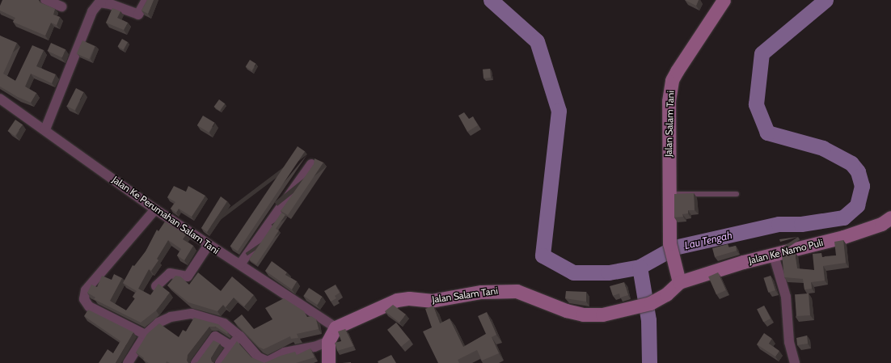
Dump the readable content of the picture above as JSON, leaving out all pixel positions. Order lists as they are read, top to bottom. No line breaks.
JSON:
{"streets":{"street":["Jalan Salam Tani","Jalan Ke Perumahan Salam Tani","Jalan Ke Namo Puli"]},"crossings":[["Jalan Salam Tani","Jalan Ke Perumahan Salam Tani"],["Jalan Salam Tani","Jalan Ke Namo Puli"]],"water":["Lau Tengah"]}
